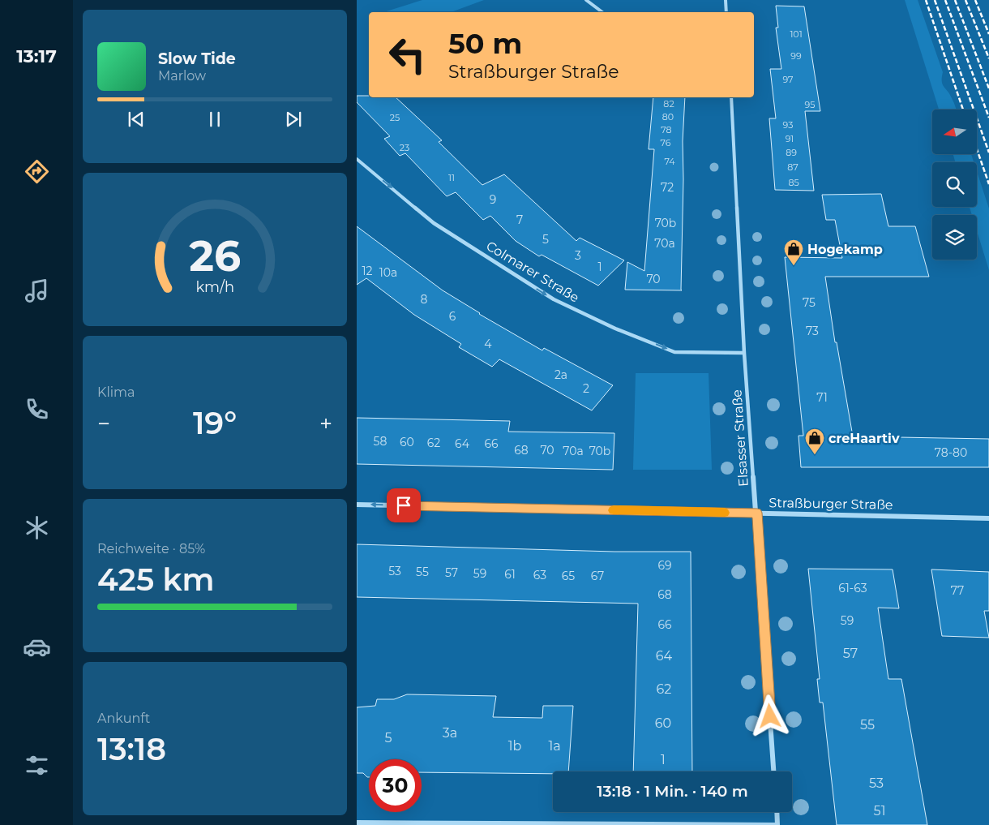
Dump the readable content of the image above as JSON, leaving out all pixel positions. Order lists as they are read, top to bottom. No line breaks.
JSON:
{"streets":{"street":["Colmarer Straße","Elsasser Straße","Straßburger Straße"]},"crossings":[["Colmarer Straße","Elsasser Straße"],["Elsasser Straße","Straßburger Straße"]],"one_way":["Colmarer Straße","Straßburger Straße"],"places":{"shop":["Hogekamp","creHaartiv"]},"house_numbers":["101","99","97","82","95","80","25","93","78","91","76","23","89","74","87","11","85","72","9","7","70b","5","70a","3","1","12","10a","70","8","75","6","73","4","2a","2","71","58","60","62","64","66","68","70","70a","70b","78-80","69","53","55","57","59","61","63","65","67","61-63","77","68","59","66","57","64","62","60","55","3a","5","1b","1a","1","53","51"],"north":"left","page":{"tabs":"13:17","turn":["50 m","Straßburger Straße"],"song":["Slow Tide","Marlow"],"tile":["Klima",["Reichweite · 85%","425 km"],["Ankunft","13:18"]],"heat":["−","19°","+"],"limit":"30","trip":"13:18 · 1 Min. · 140 m","gauge":["26","km/h"]}}
